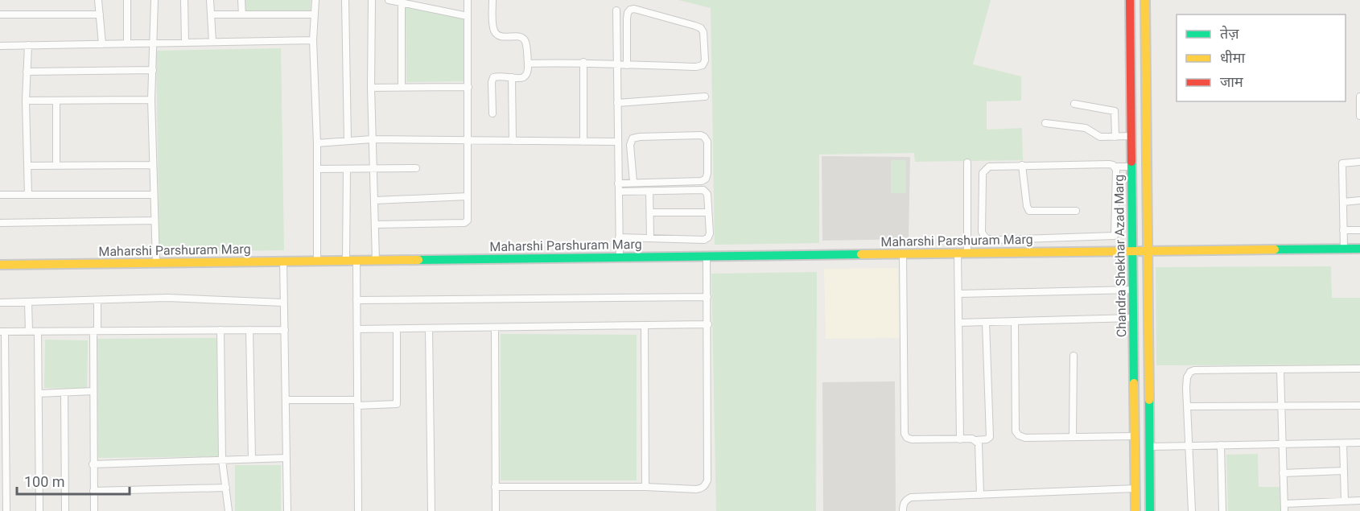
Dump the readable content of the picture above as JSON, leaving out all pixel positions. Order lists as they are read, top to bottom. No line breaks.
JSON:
{"streets":{"street":["Maharshi Parshuram Marg","Chandra Shekhar Azad Marg"]},"crossings":[["Maharshi Parshuram Marg","Chandra Shekhar Azad Marg"]],"legend":["तेज़","धीमा","जाम"],"scale_bar":"100 m"}
